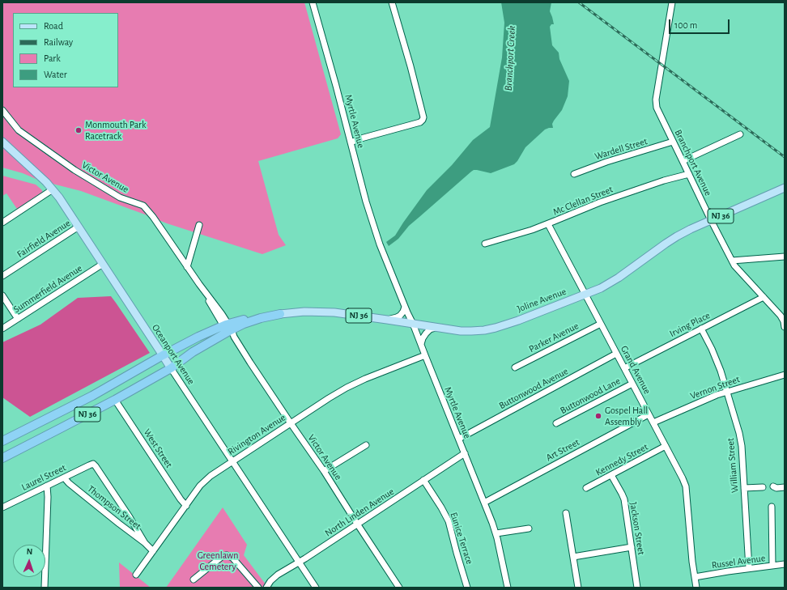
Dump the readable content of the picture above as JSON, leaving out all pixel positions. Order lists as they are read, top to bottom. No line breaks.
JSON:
{"streets":{"highway":["NJ 36"],"main road":["Joline Avenue","Oceanport Avenue"],"street":["Myrtle Avenue","Wardell Street","Branchport Avenue","Victor Avenue","Mc Clellan Street","Fairfield Avenue","Summerfield Avenue","Irving Place","Parker Avenue","Grand Avenue","Vernon Street","Buttonwood Avenue","Buttonwood Lane","Rivington Avenue","West Street","Art Street","Kennedy Street","William Street","Laurel Street","Thompson Street","North Linden Avenue","Jackson Street","Eunice Terrace","Russel Avenue"]},"crossings":[["Myrtle Avenue","Joline Avenue"],["Myrtle Avenue","Buttonwood Avenue"],["Myrtle Avenue","Rivington Avenue"],["Myrtle Avenue","Art Street"],["Myrtle Avenue","North Linden Avenue"],["Wardell Street","Branchport Avenue"],["Branchport Avenue","Mc Clellan Street"],["Branchport Avenue","Joline Avenue"],["Branchport Avenue","Irving Place"],["Victor Avenue","NJ 36"],["Victor Avenue","Rivington Avenue"],["Victor Avenue","North Linden Avenue"],["Mc Clellan Street","Grand Avenue"],["NJ 36","Joline Avenue"],["NJ 36","Oceanport Avenue"],["NJ 36","West Street"],["Fairfield Avenue","Oceanport Avenue"],["Summerfield Avenue","Oceanport Avenue"],["Joline Avenue","Grand Avenue"],["Irving Place","Grand Avenue"],["Irving Place","William Street"],["Parker Avenue","Grand Avenue"],["Oceanport Avenue","Rivington Avenue"],["Oceanport Avenue","North Linden Avenue"],["Grand Avenue","Vernon Street"],["Grand Avenue","Buttonwood Avenue"],["Grand Avenue","Buttonwood Lane"],["Grand Avenue","Art Street"],["Grand Avenue","Kennedy Street"],["Grand Avenue","Russel Avenue"],["Vernon Street","William Street"],["Rivington Avenue","West Street"],["Rivington Avenue","Thompson Street"],["Kennedy Street","Jackson Street"],["William Street","Russel Avenue"],["Laurel Street","Thompson Street"],["North Linden Avenue","Eunice Terrace"]],"water":["Branchport Creek"],"parks":["Greenlawn Cemetery"],"places":["Monmouth Park Racetrack","Gospel Hall Assembly"],"legend":["Road","Railway","Park","Water"],"scale_bar":"100 m","north":"top"}
